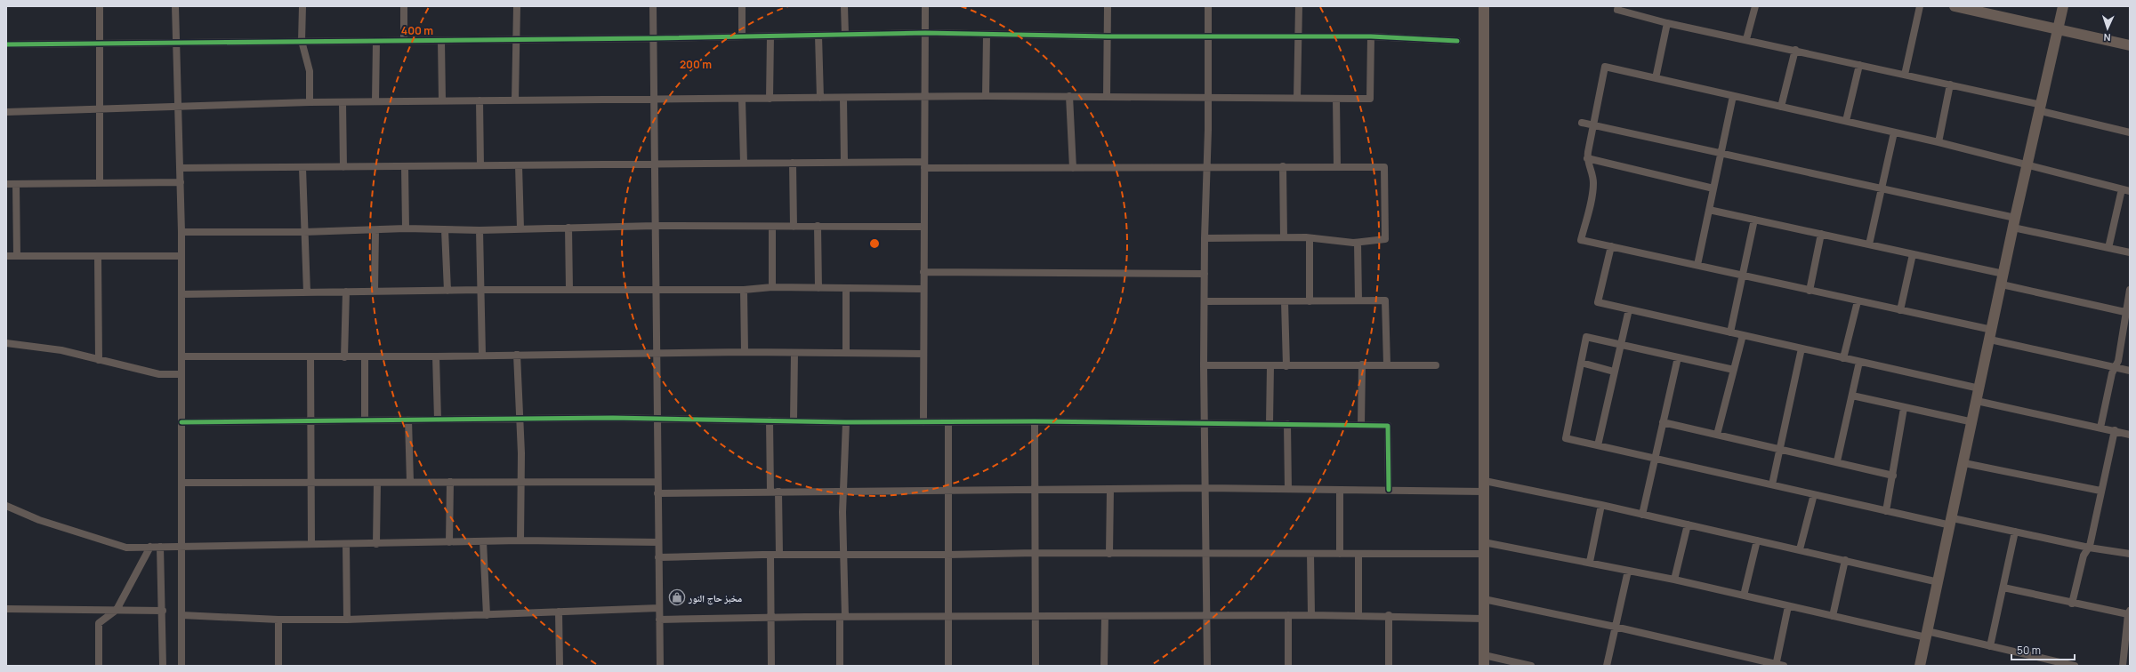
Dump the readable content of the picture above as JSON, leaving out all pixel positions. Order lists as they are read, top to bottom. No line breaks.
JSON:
{"places":{"shop":["مخبز حاج النور"]},"scale_bar":"50 m","north":"bottom","rings":["400 m","200 m"]}
